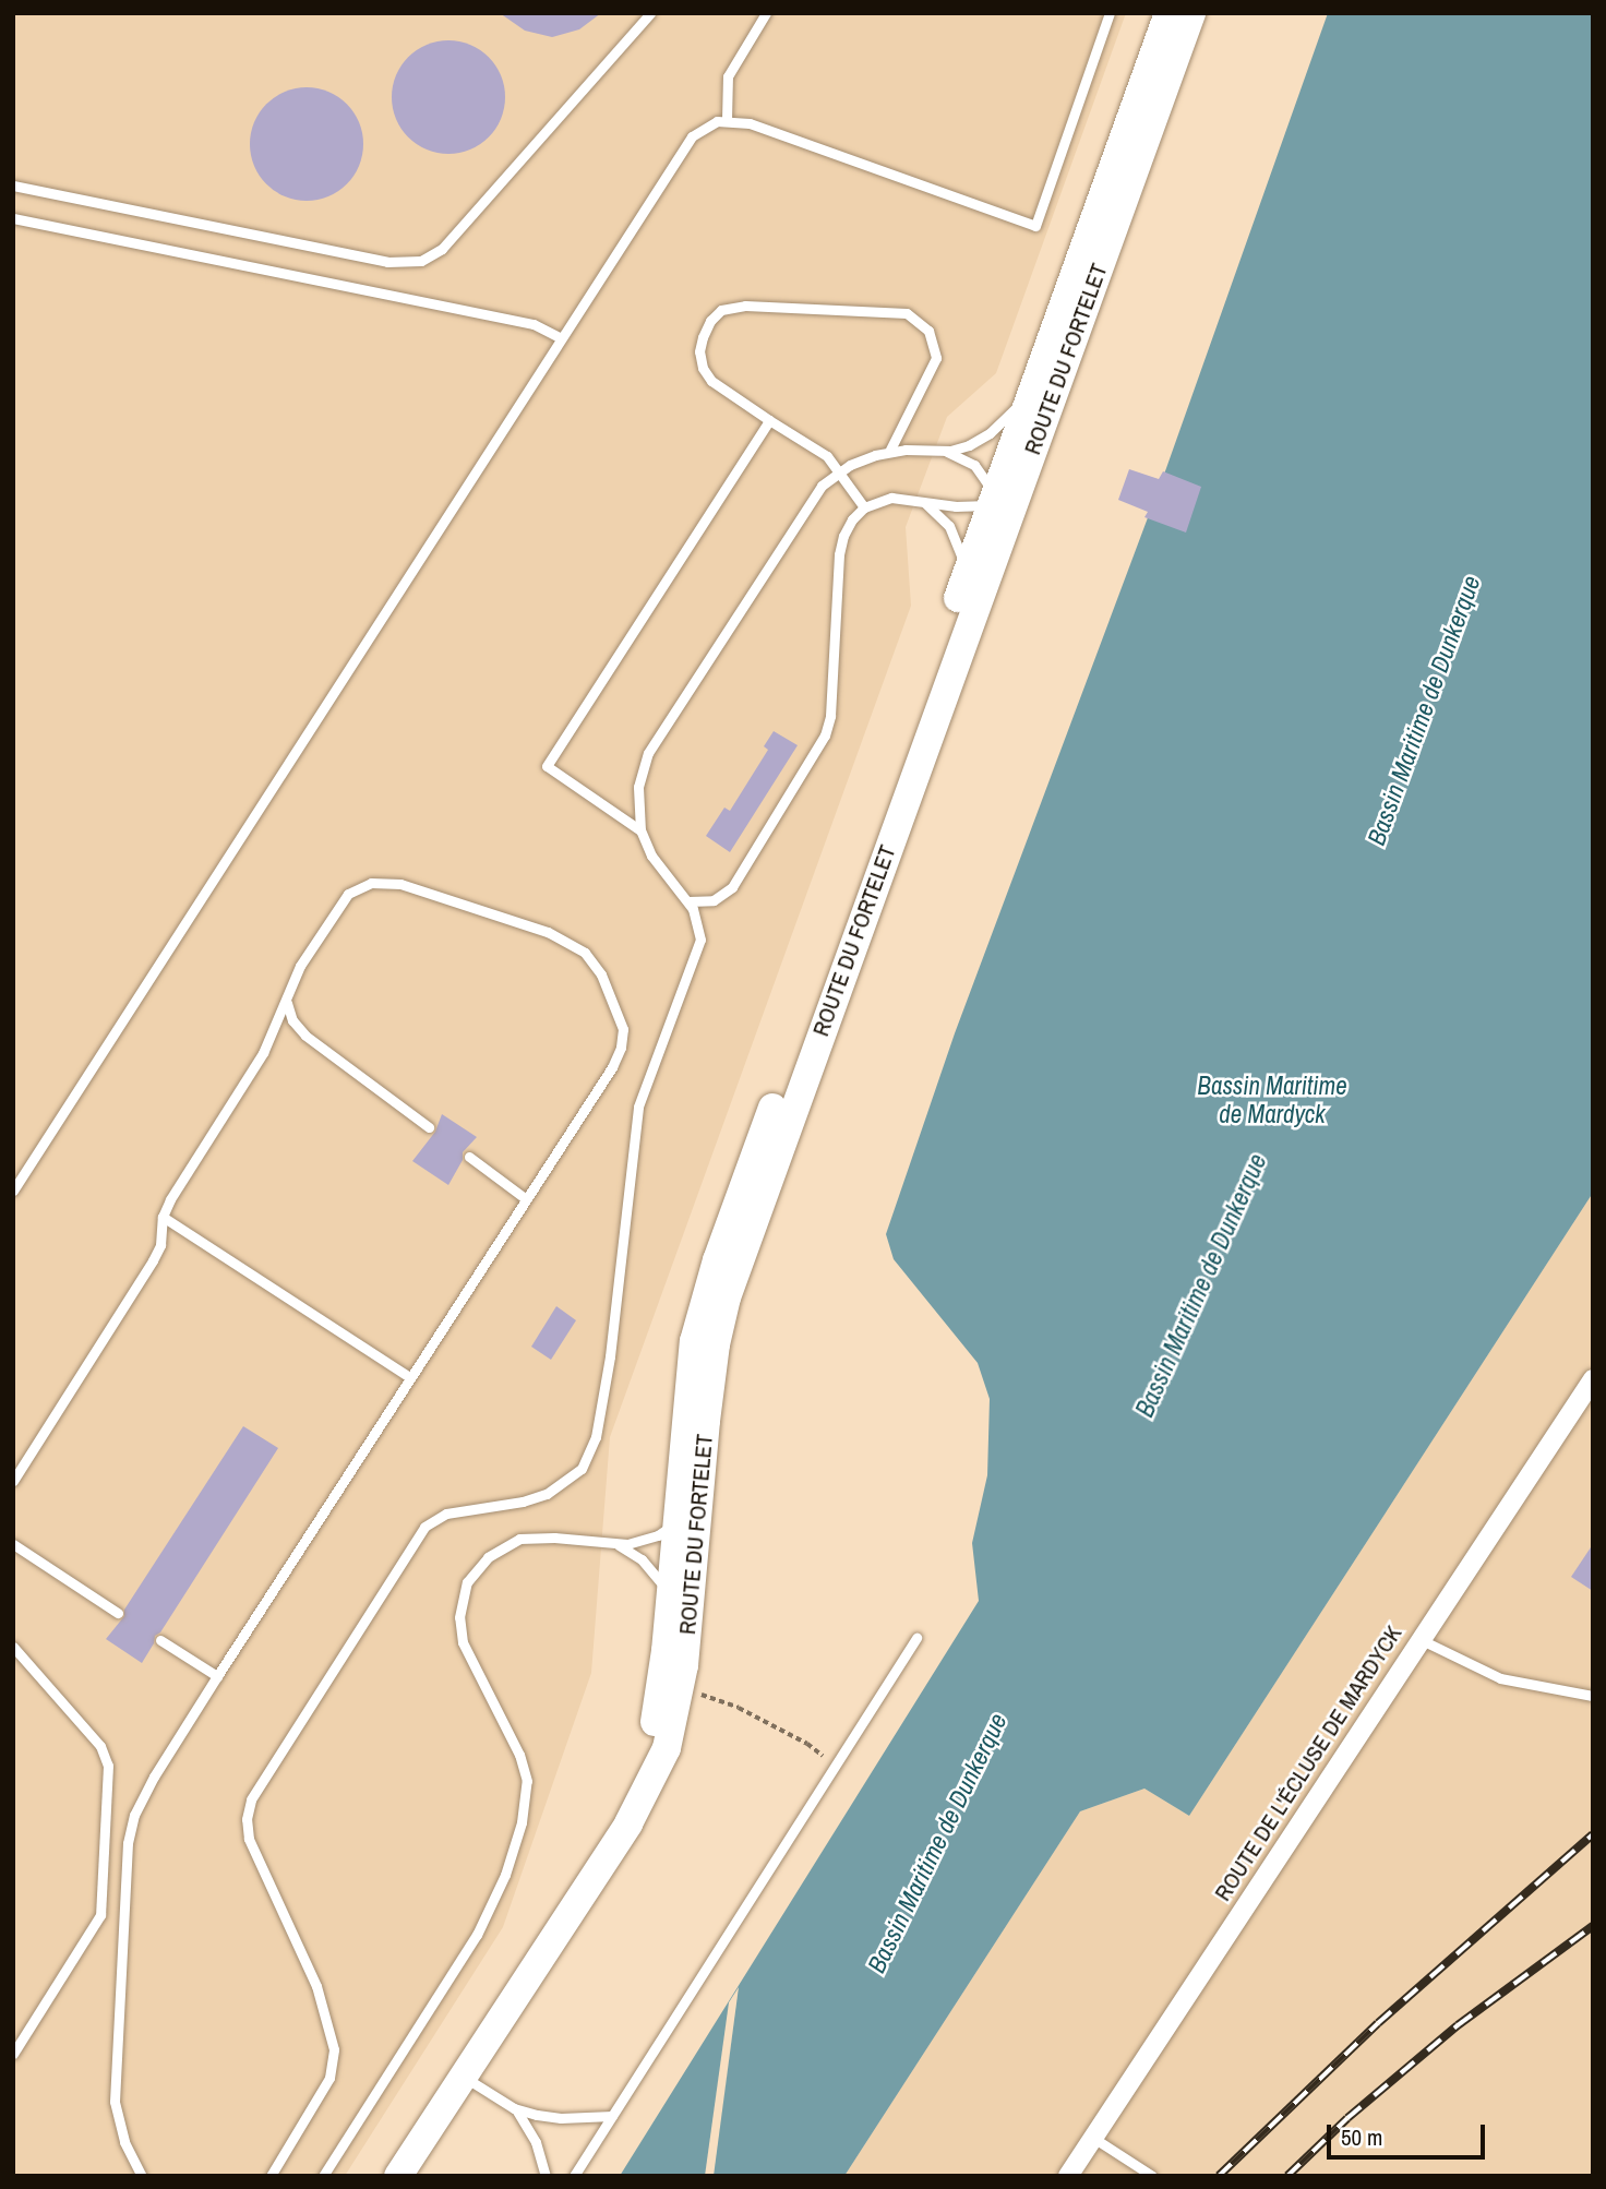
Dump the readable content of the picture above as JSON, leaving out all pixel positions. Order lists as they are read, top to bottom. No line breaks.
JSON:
{"streets":{"main road":["ROUTE DU FORTELET"],"street":["ROUTE DE L'ÉCLUSE DE MARDYCK"]},"water":["Bassin Maritime de Dunkerque","Bassin Maritime de Mardyck"],"scale_bar":"50 m"}
